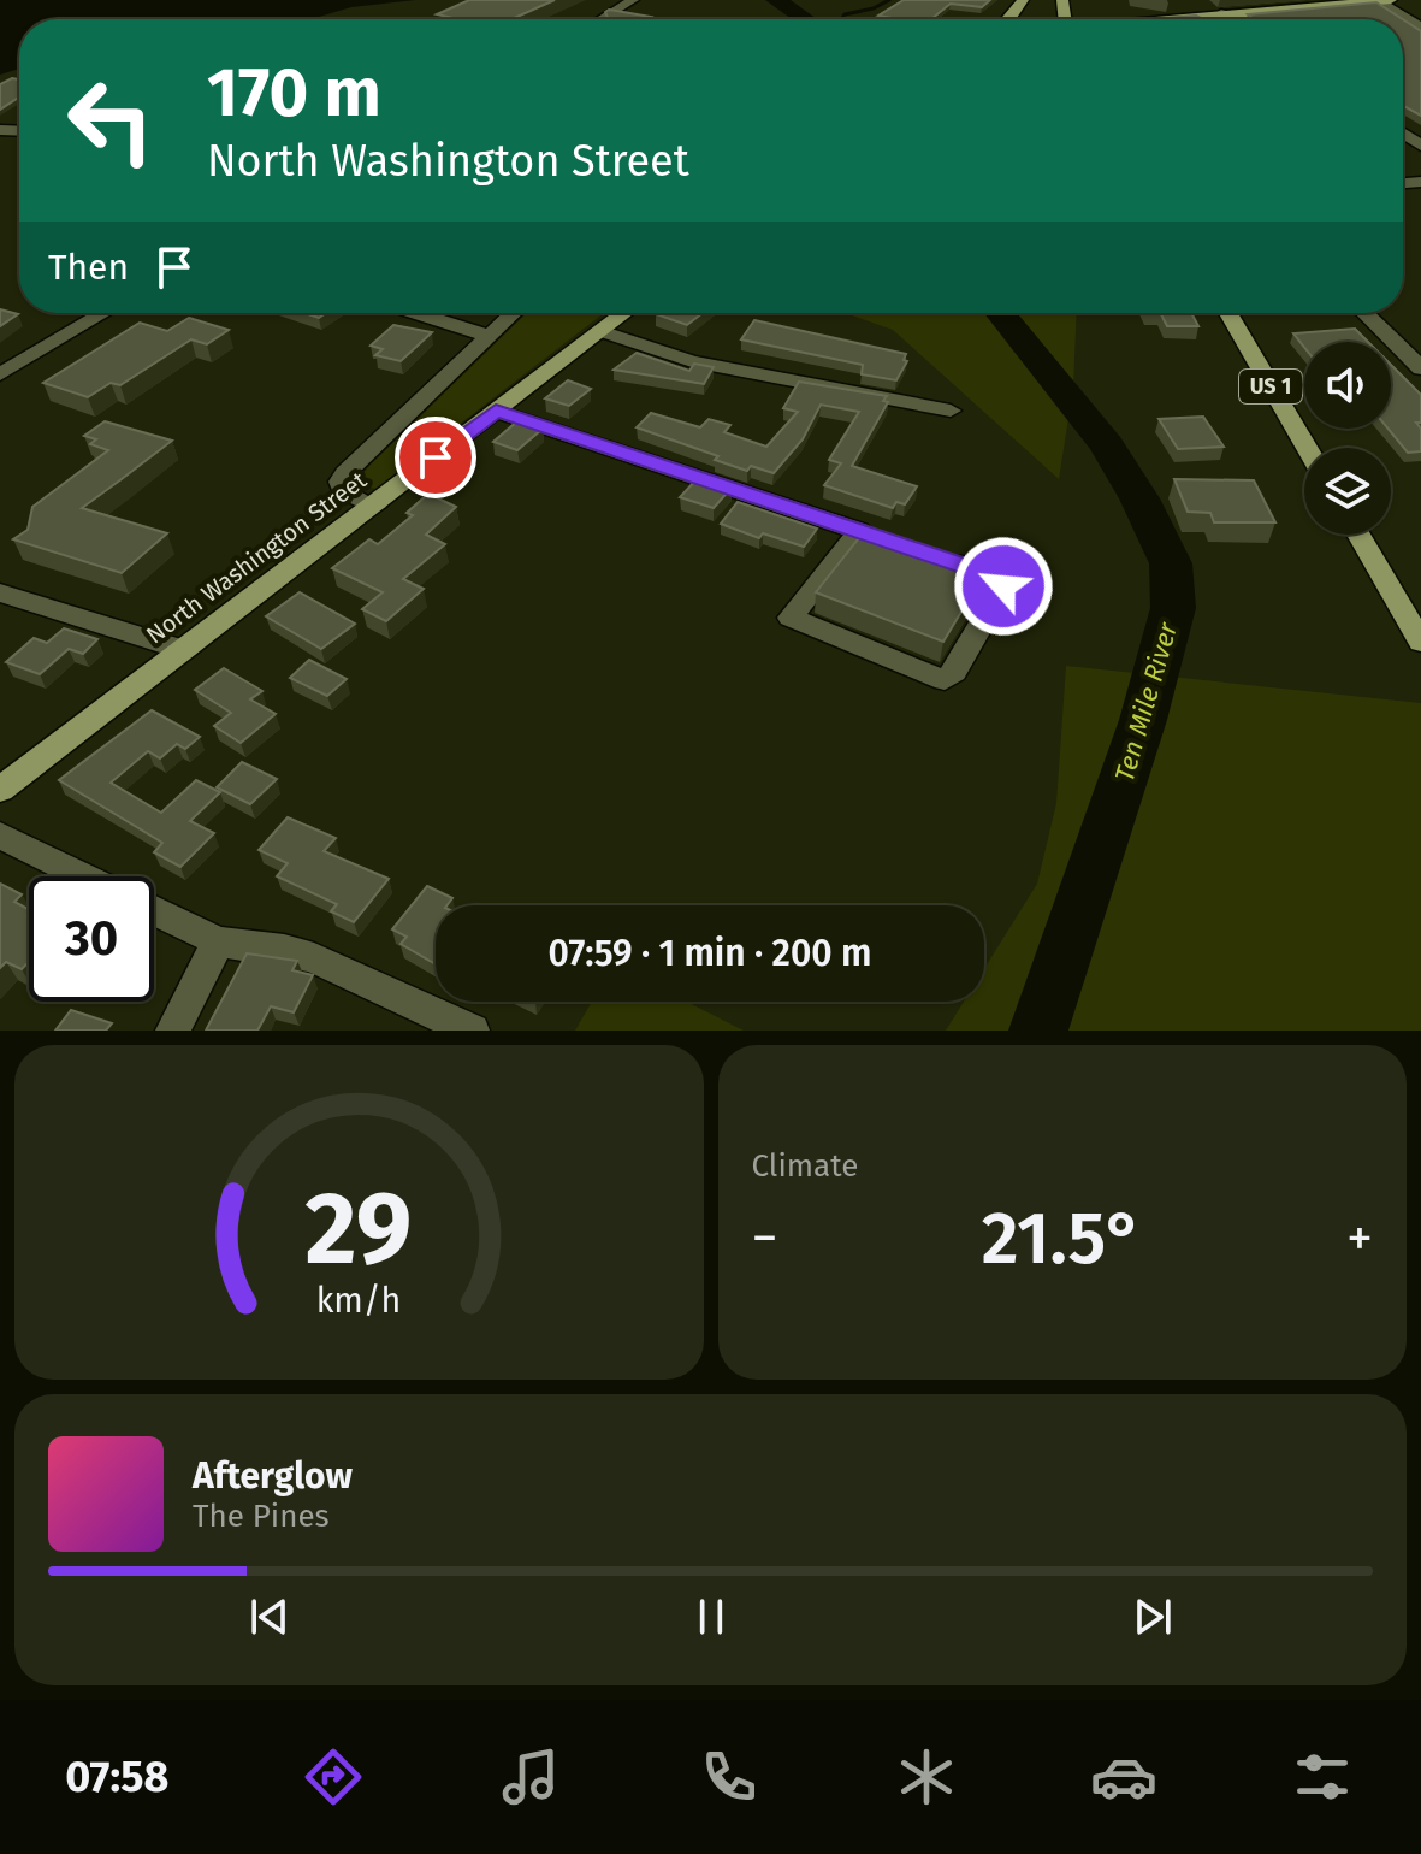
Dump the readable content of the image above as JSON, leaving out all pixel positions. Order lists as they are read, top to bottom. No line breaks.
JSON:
{"streets":{"main road":["US 1","North Washington Street"]},"water":["Ten Mile River"],"page":{"turn":["170 m","North Washington Street"],"then":"Then","limit":"30","trip":"07:59 · 1 min · 200 m","tile":"Climate","heat":["−","21.5°","+"],"song":["Afterglow","The Pines"],"tabs":"07:58","gauge":["29","km/h"]}}
